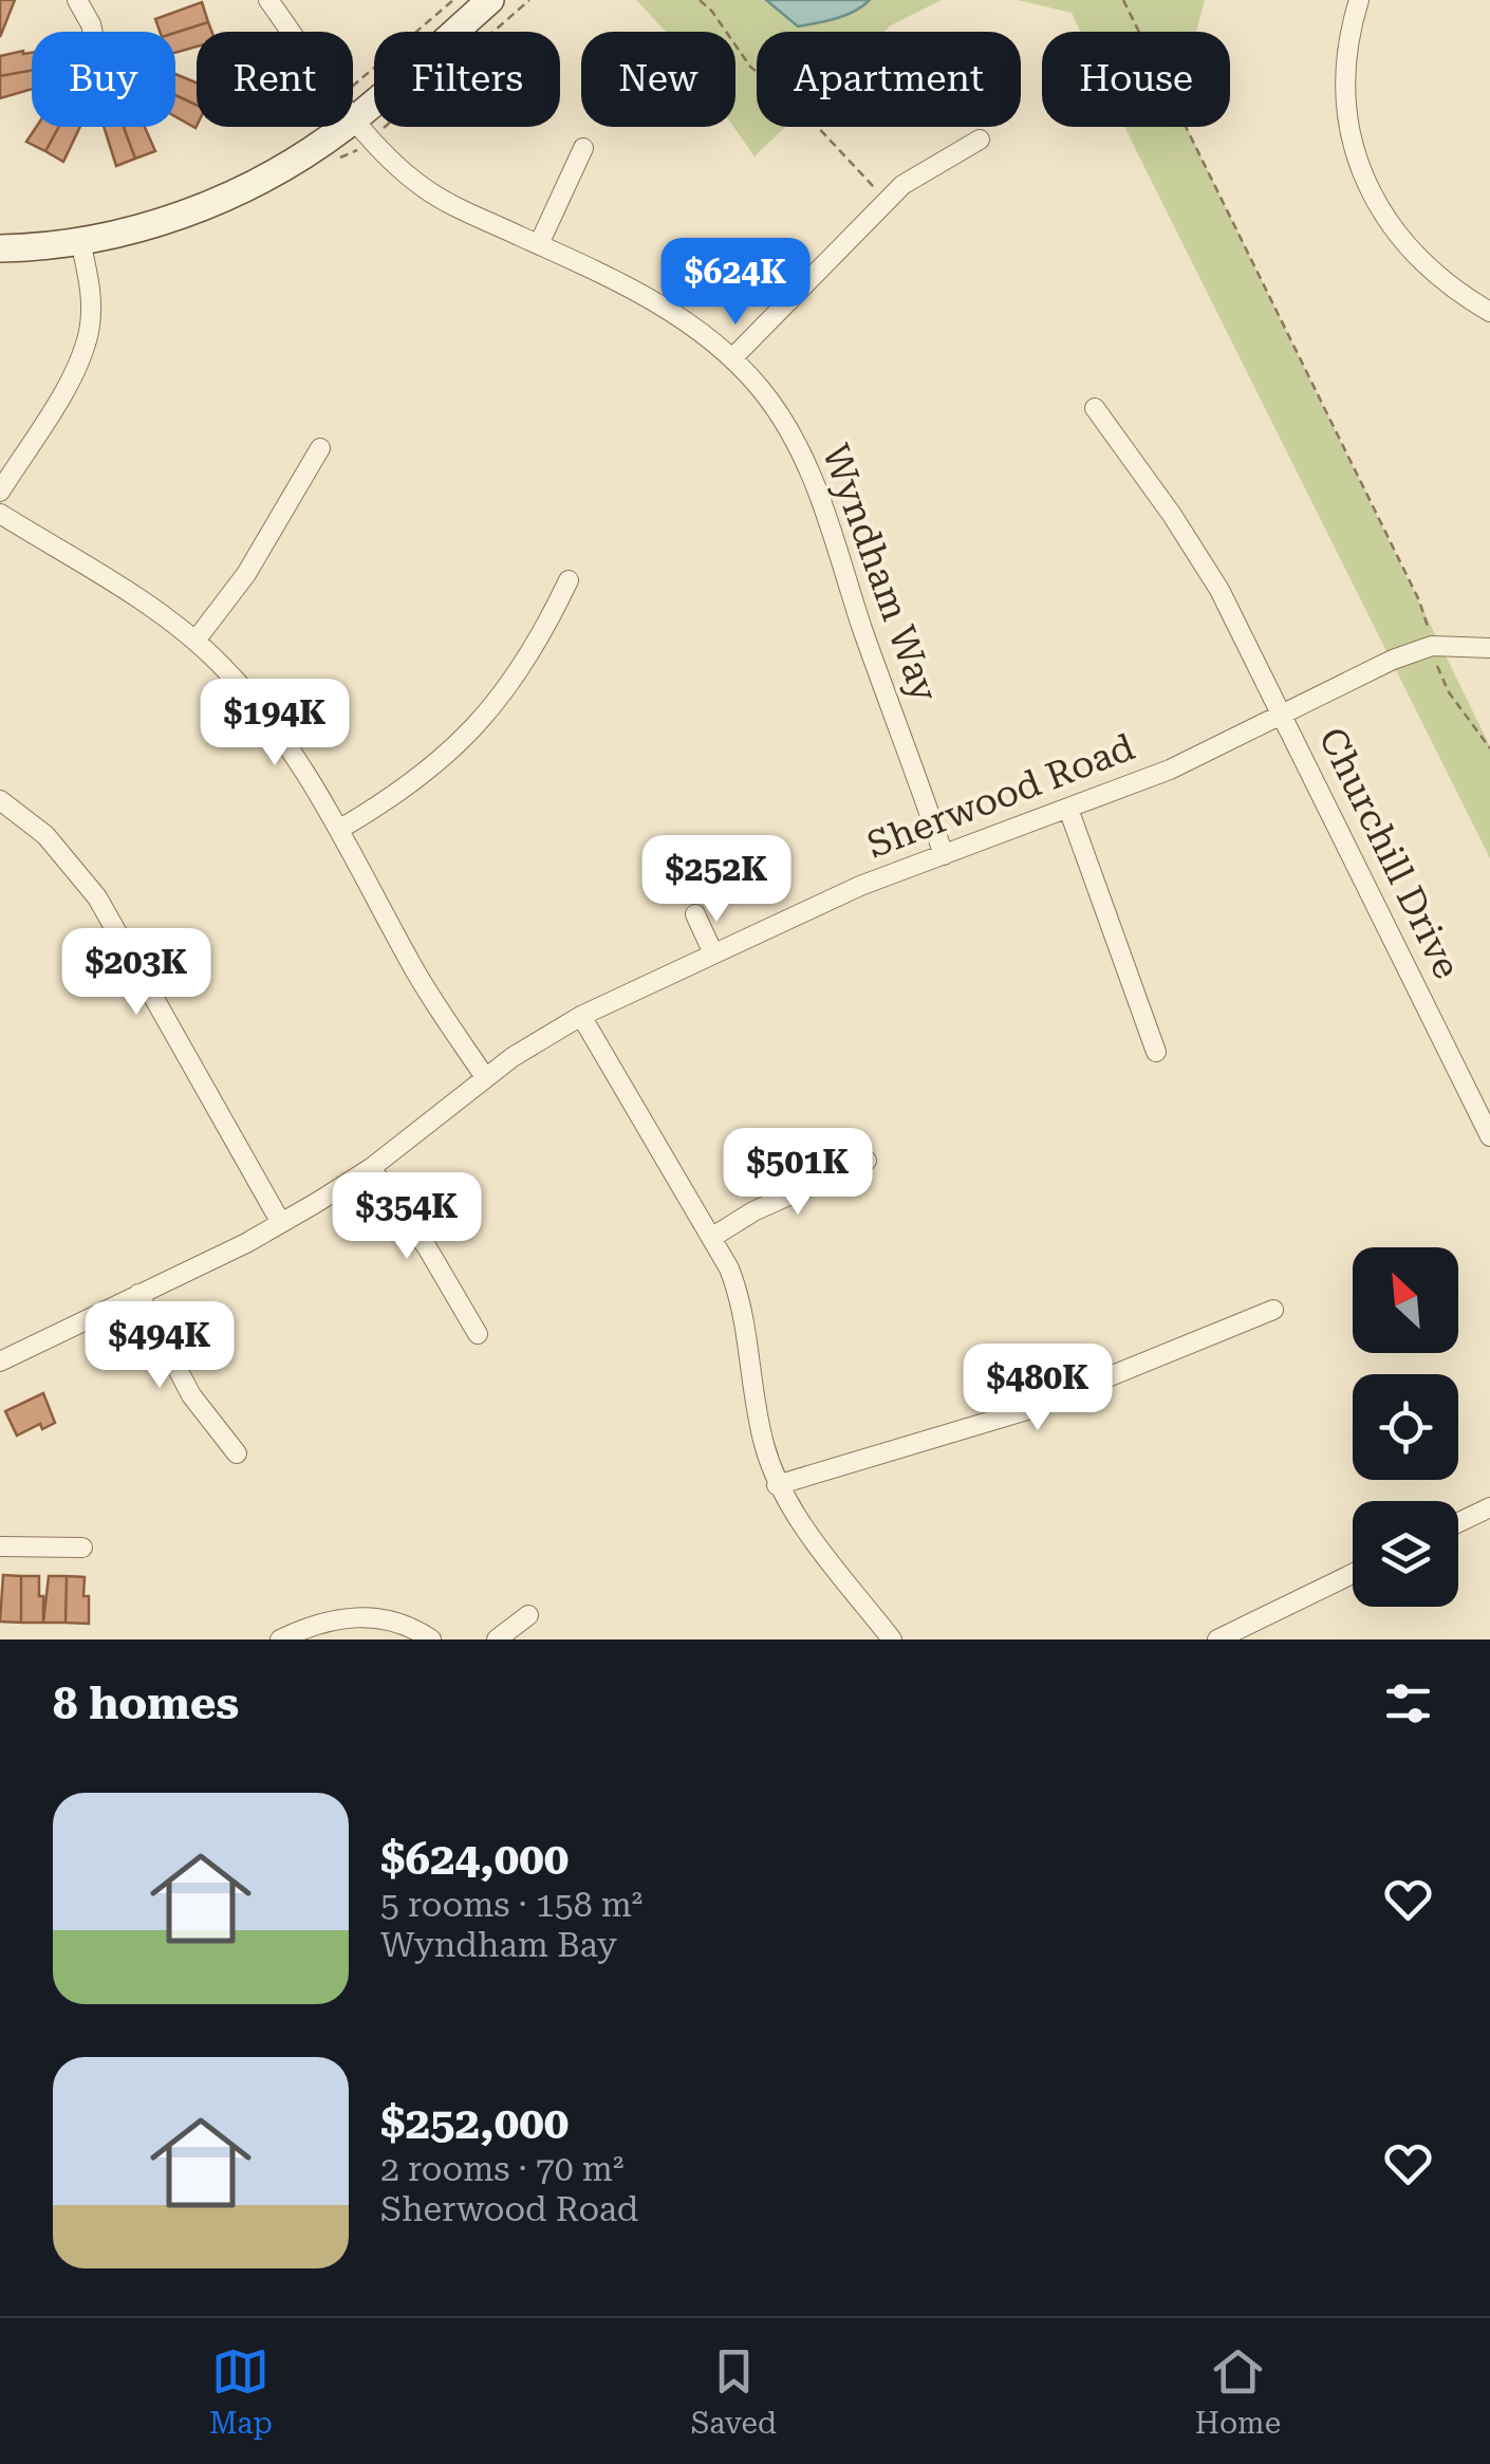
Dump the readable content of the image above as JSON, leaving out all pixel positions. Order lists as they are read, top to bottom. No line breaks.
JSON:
{"streets":{"street":["Wyndham Way","Sherwood Road","Churchill Drive"]},"crossings":[["Wyndham Way","Sherwood Road"],["Sherwood Road","Churchill Drive"]],"north":"top left","page":{"chip":["Buy","Rent","Filters","New","Apartment","House"],"price":["$624K","$194K","$252K","$203K","$501K","$354K","$494K","$480K"],"heading":"8 homes","list":[{"name":"$624,000","note":"5 rooms · 158 m² · Wyndham Bay"},{"name":"$252,000","note":"2 rooms · 70 m² · Sherwood Road"}],"tabs":["Map","Saved","Home"]}}
